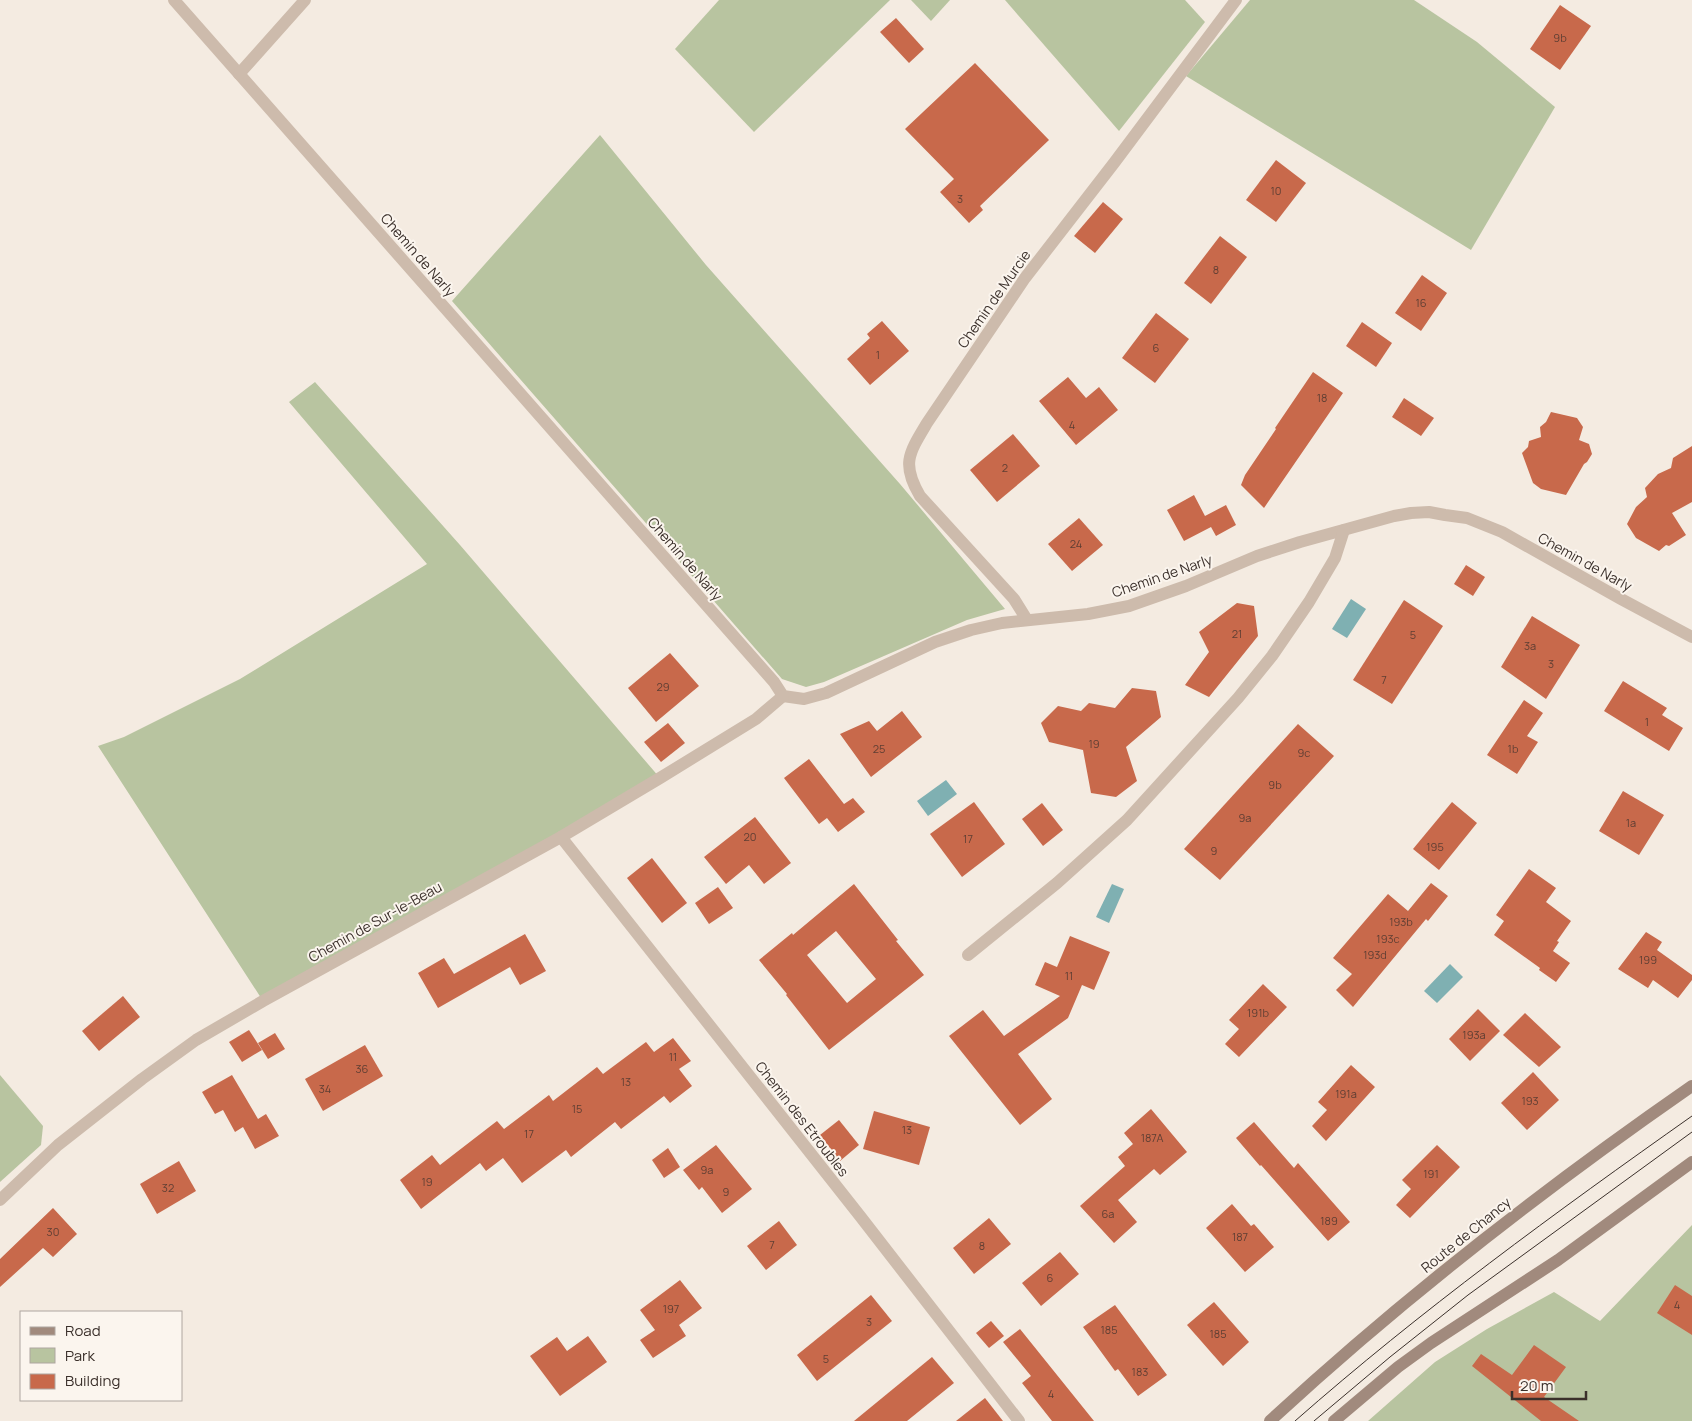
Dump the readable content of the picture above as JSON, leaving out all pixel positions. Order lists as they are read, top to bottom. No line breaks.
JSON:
{"streets":{"main road":["Route de Chancy"],"street":["Chemin de Narly","Chemin de Murcie","Chemin de Sur-le-Beau","Chemin des Etroubles"]},"crossings":[["Chemin de Narly","Chemin de Murcie"],["Chemin de Narly","Chemin de Sur-le-Beau"],["Chemin de Sur-le-Beau","Chemin des Etroubles"]],"house_numbers":["9b","10","3","8","16","6","1","18","4","2","24","21","5","3a","3","7","29","1","19","25","1b","9c","9b","9a","1a","20","17","195","9","193b","193c","193d","199","11","191b","193a","11","36","13","34","191a","193","15","13","17","187A","9a","191","19","32","9","6a","189","30","187","7","8","6","4","197","3","185","185","5","183","4"],"legend":["Road","Park","Building"],"scale_bar":"20 m"}
